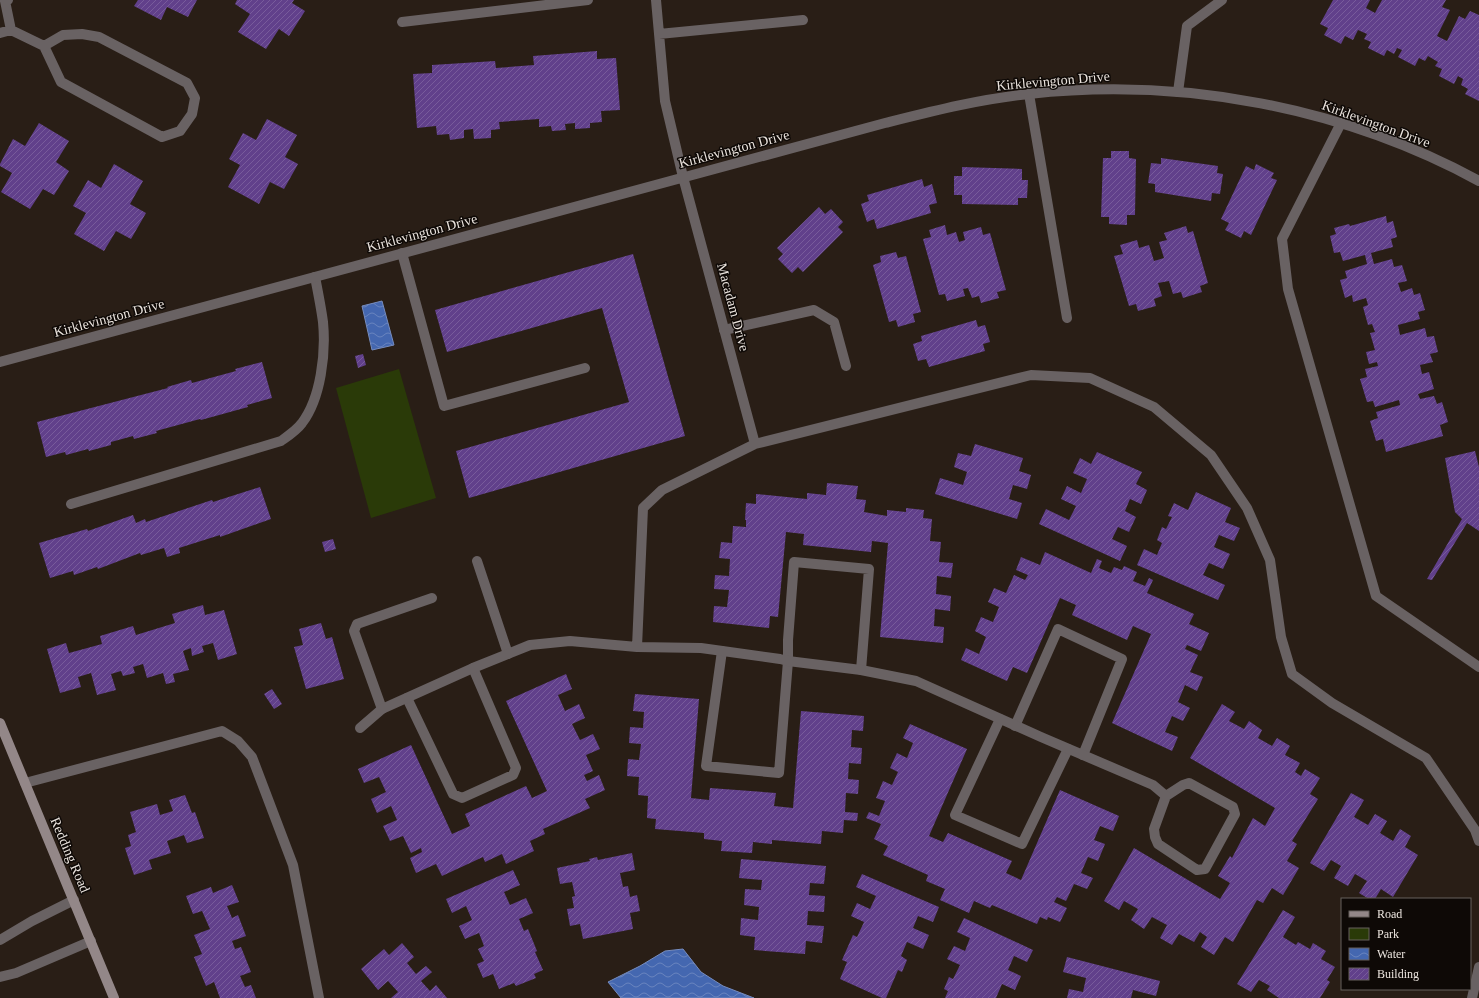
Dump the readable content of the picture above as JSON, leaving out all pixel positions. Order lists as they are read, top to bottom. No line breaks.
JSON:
{"streets":{"street":["Kirklevington Drive","Macadam Drive","Redding Road"]},"crossings":[["Kirklevington Drive","Macadam Drive"]],"legend":["Road","Park","Water","Building"]}
